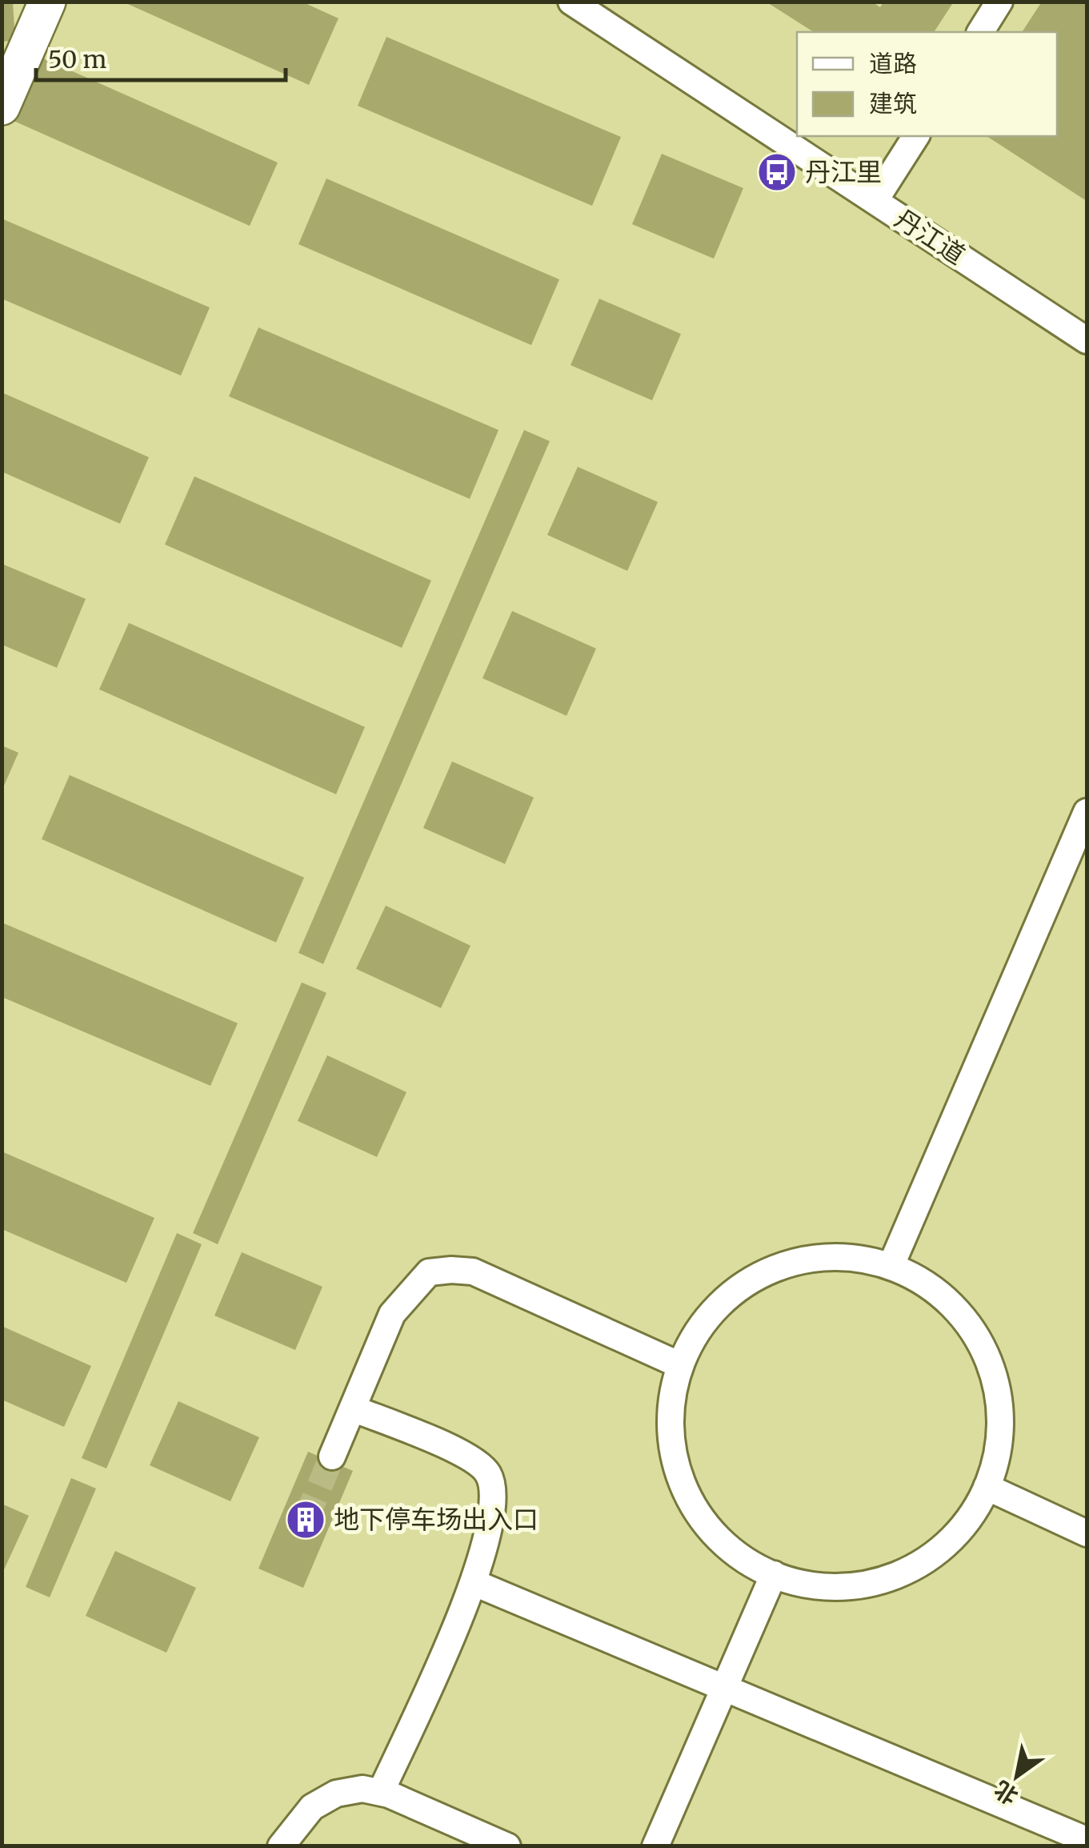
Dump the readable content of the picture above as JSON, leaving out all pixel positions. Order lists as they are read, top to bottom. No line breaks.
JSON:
{"streets":{"street":["丹江道"]},"places":{"bus stop":["丹江里"],"building":["地下停车场出入口"]},"legend":["道路","建筑"],"scale_bar":"50 m","north":"bottom left"}
